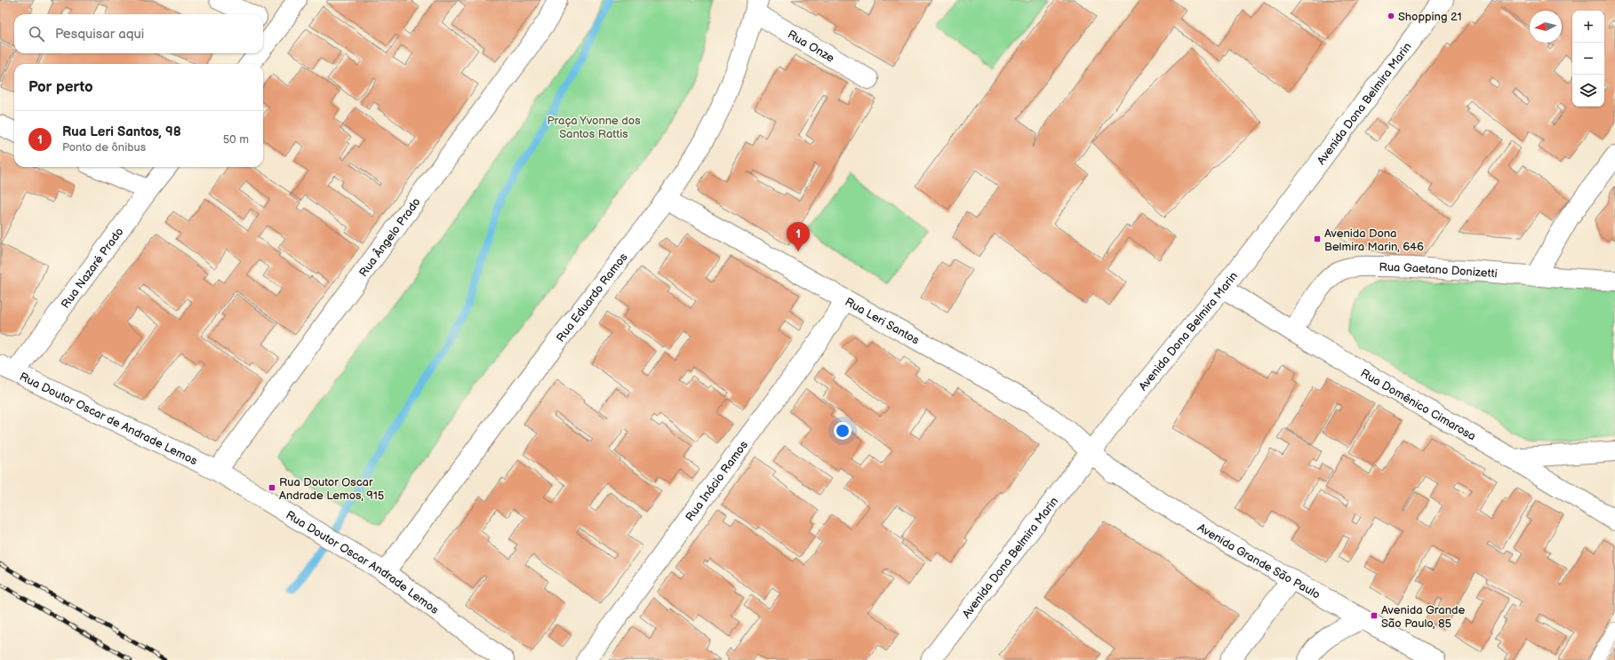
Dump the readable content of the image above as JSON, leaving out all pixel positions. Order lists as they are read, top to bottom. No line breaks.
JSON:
{"streets":{"street":["Rua Onze","Avenida Dona Belmira Marin","Rua Ângelo Prado","Rua Nazaré Prado","Rua Gaetano Donizetti","Rua Eduardo Ramos","Rua Leri Santos","Rua Domênico Cimarosa","Rua Doutor Oscar de Andrade Lemos","Rua Inácio Ramos","Avenida Grande São Paulo","Rua Doutor Oscar Andrade Lemos"]},"crossings":[["Rua Onze","Rua Eduardo Ramos"],["Avenida Dona Belmira Marin","Rua Leri Santos"],["Avenida Dona Belmira Marin","Rua Domênico Cimarosa"],["Avenida Dona Belmira Marin","Avenida Grande São Paulo"],["Rua Ângelo Prado","Rua Doutor Oscar de Andrade Lemos"],["Rua Ângelo Prado","Rua Doutor Oscar Andrade Lemos"],["Rua Nazaré Prado","Rua Doutor Oscar de Andrade Lemos"],["Rua Gaetano Donizetti","Rua Domênico Cimarosa"],["Rua Eduardo Ramos","Rua Leri Santos"],["Rua Eduardo Ramos","Rua Doutor Oscar Andrade Lemos"],["Rua Leri Santos","Rua Inácio Ramos"],["Rua Leri Santos","Avenida Grande São Paulo"],["Rua Doutor Oscar de Andrade Lemos","Rua Doutor Oscar Andrade Lemos"]],"parks":["Praça Yvonne dos Santos Rattis"],"places":{"other":["Shopping 21"],"transit":["Avenida Dona Belmira Marin, 646","Rua Doutor Oscar Andrade Lemos, 915","Avenida Grande São Paulo, 85"]},"north":"left","page":{"map_buttons":["+","−"],"search":"Pesquisar aqui","heading":"Por perto","list":[{"mark":"1","name":"Rua Leri Santos, 98","note":"Ponto de ônibus","value":"50 m"}],"pins":"1"}}
